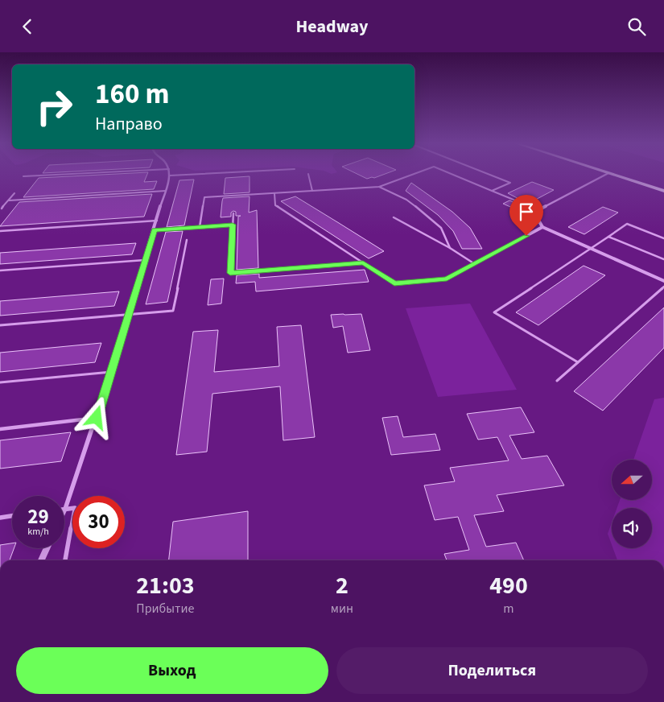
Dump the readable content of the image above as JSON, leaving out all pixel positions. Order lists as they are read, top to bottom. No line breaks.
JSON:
{"north":"left","page":{"header":"Headway","turn":["160 m","Направо"],"speed":"29 km/h","limit":"30","eta":["21:03","Прибытие","2","мин","490","m"],"buttons":["Выход","Поделиться"]}}
